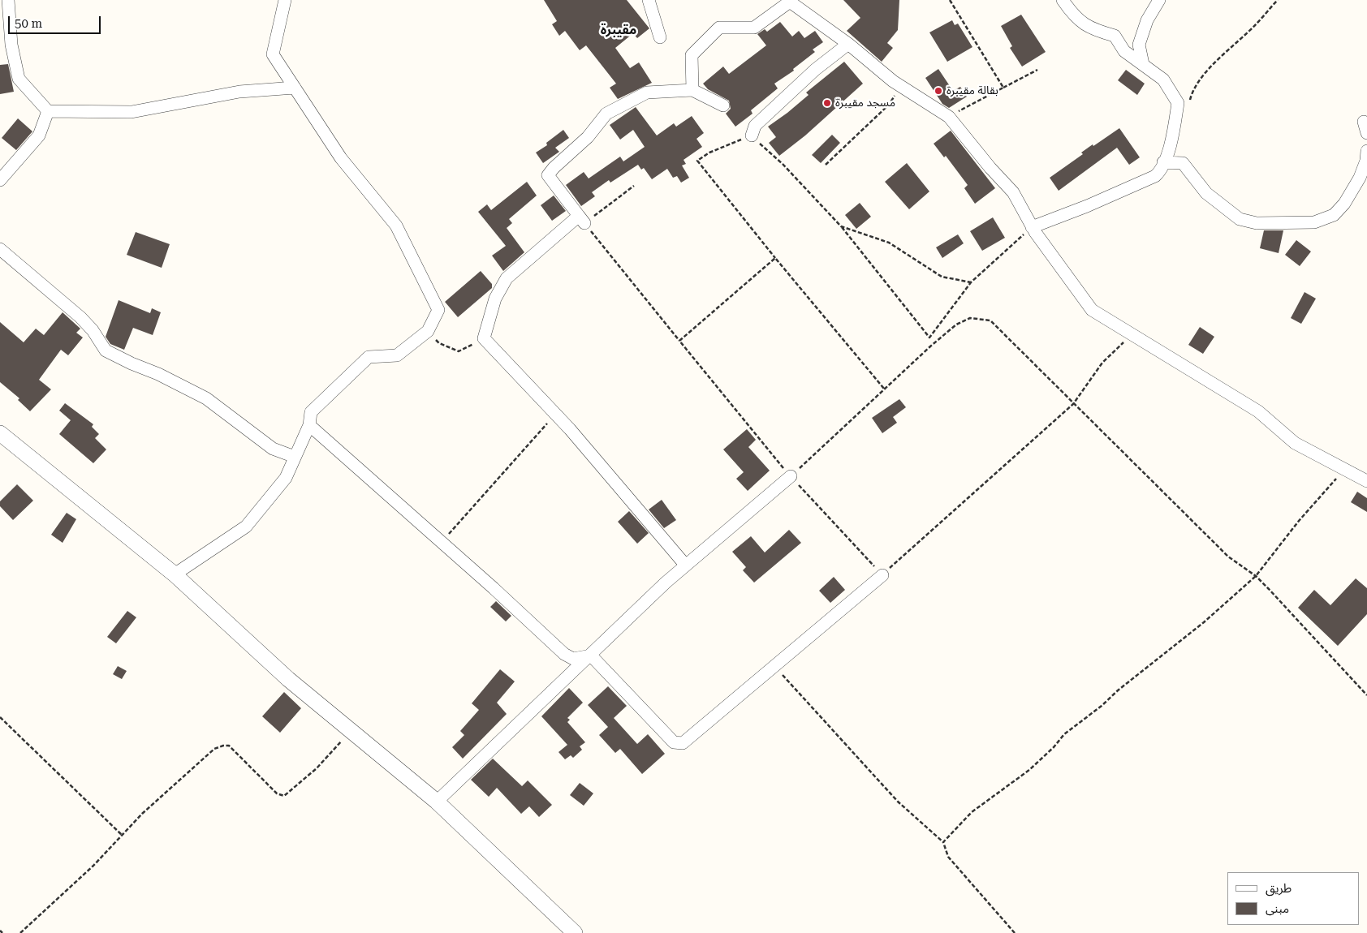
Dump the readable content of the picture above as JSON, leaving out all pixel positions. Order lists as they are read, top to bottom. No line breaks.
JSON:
{"districts":["مقيبرة"],"places":["بقالة مقيبرة","مسجد مقيبرة"],"legend":["طريق","مبنى"],"scale_bar":"50 m"}
